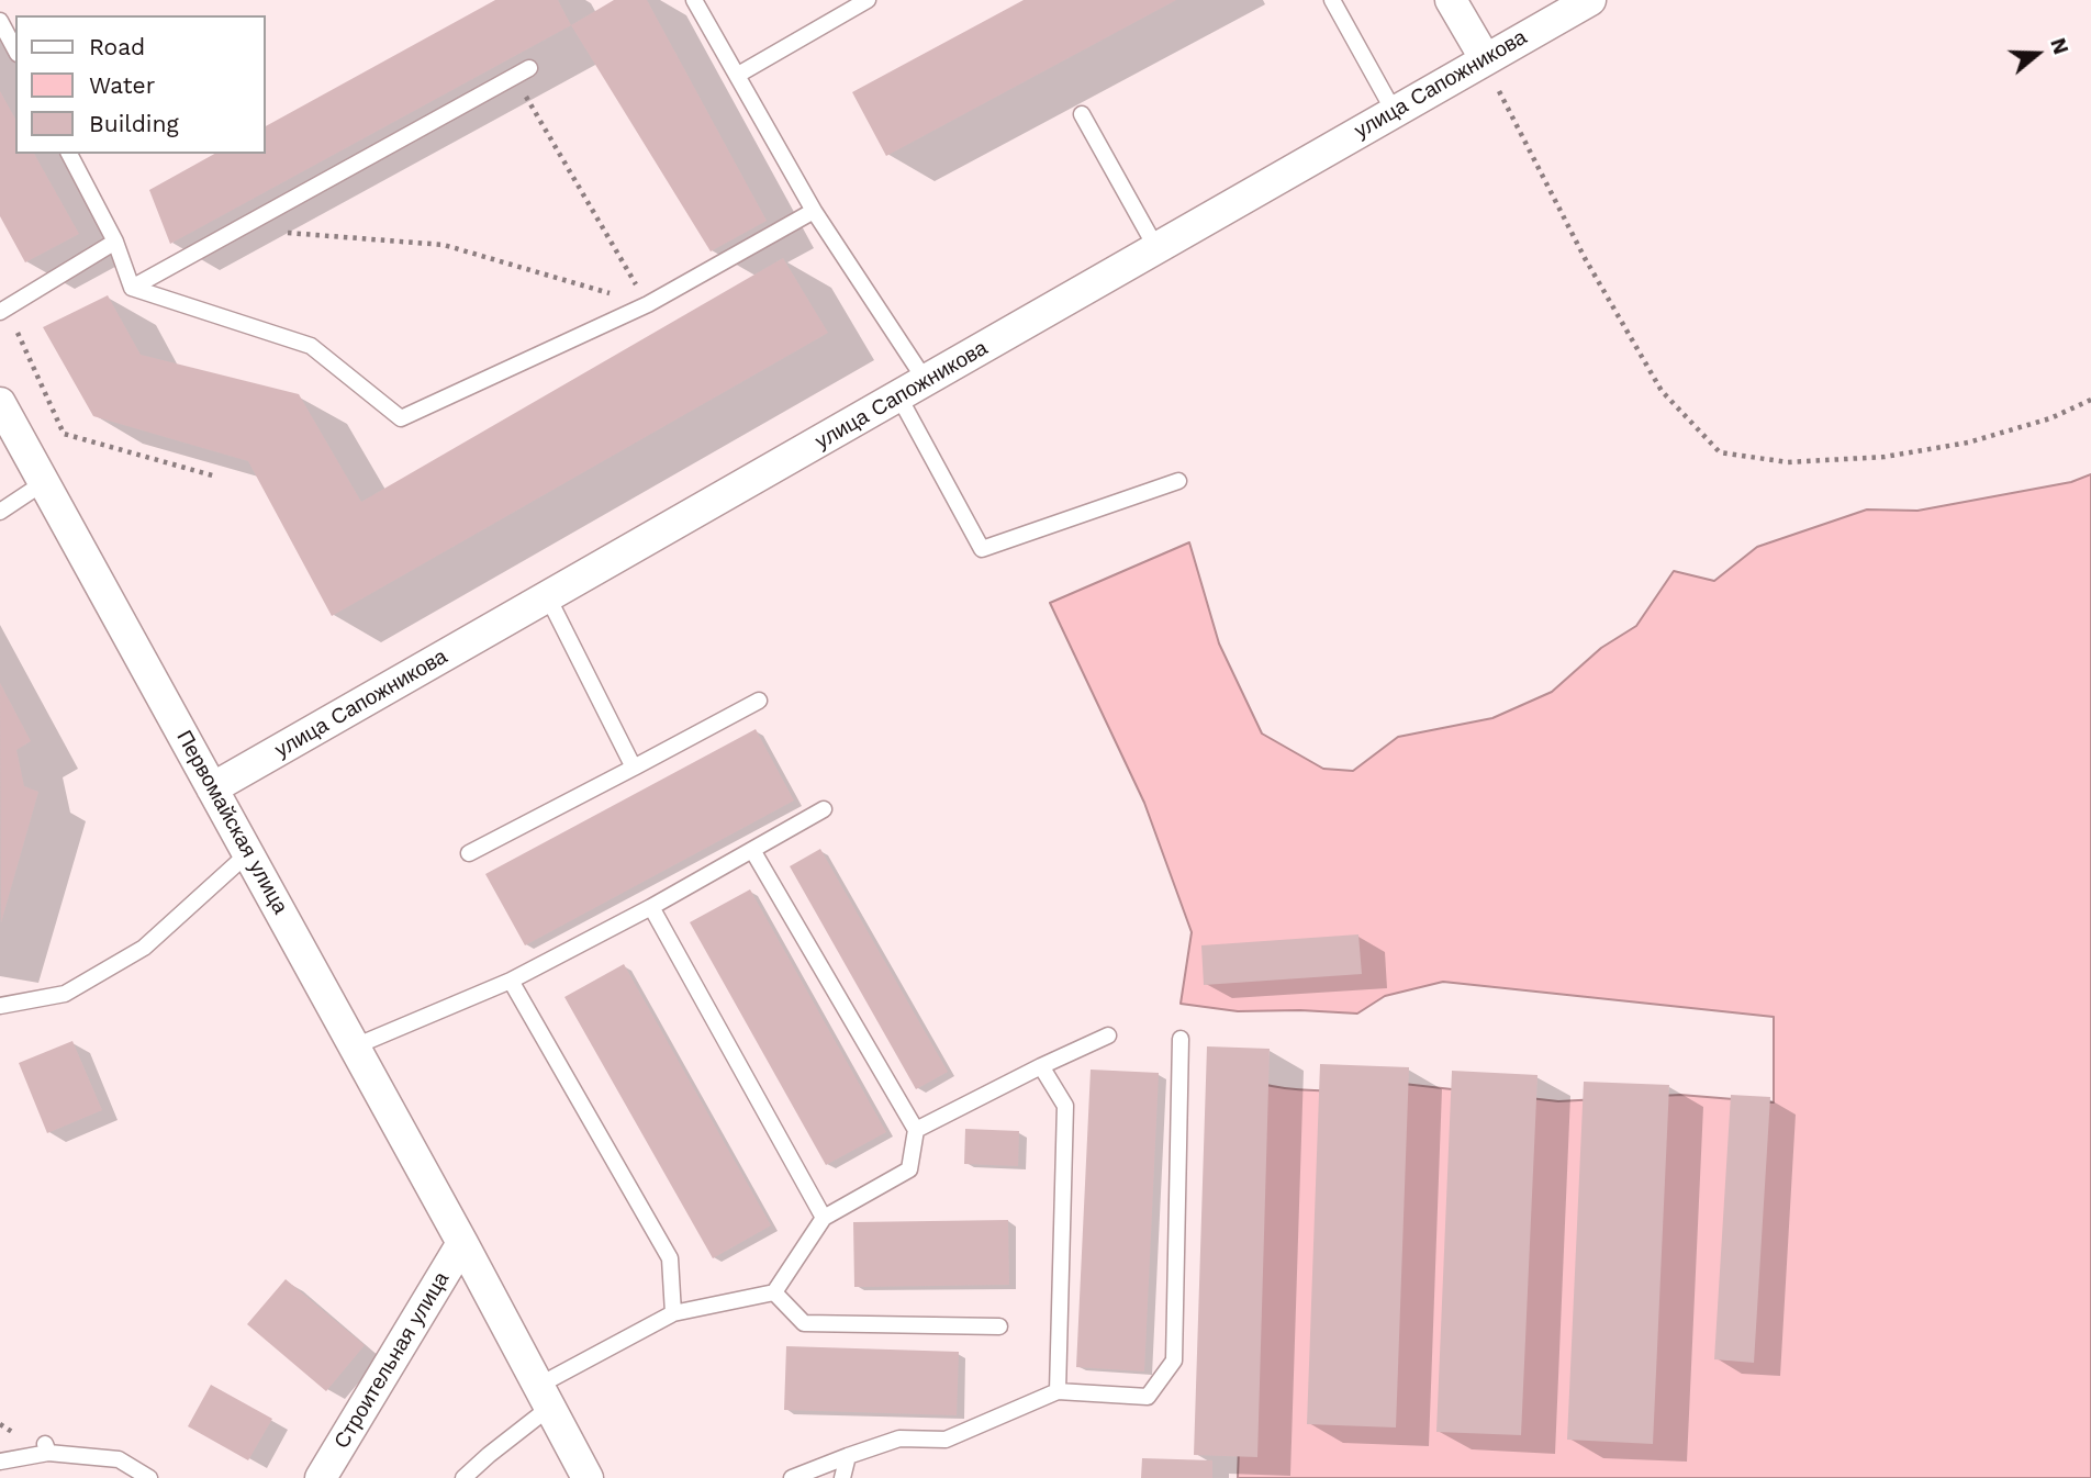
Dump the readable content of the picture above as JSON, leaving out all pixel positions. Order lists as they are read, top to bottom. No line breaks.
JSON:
{"streets":{"street":["улица Сапожникова","Первомайская улица","Строительная улица"]},"crossings":[["улица Сапожникова","Первомайская улица"],["Первомайская улица","Строительная улица"]],"legend":["Road","Water","Building"],"north":"right"}
